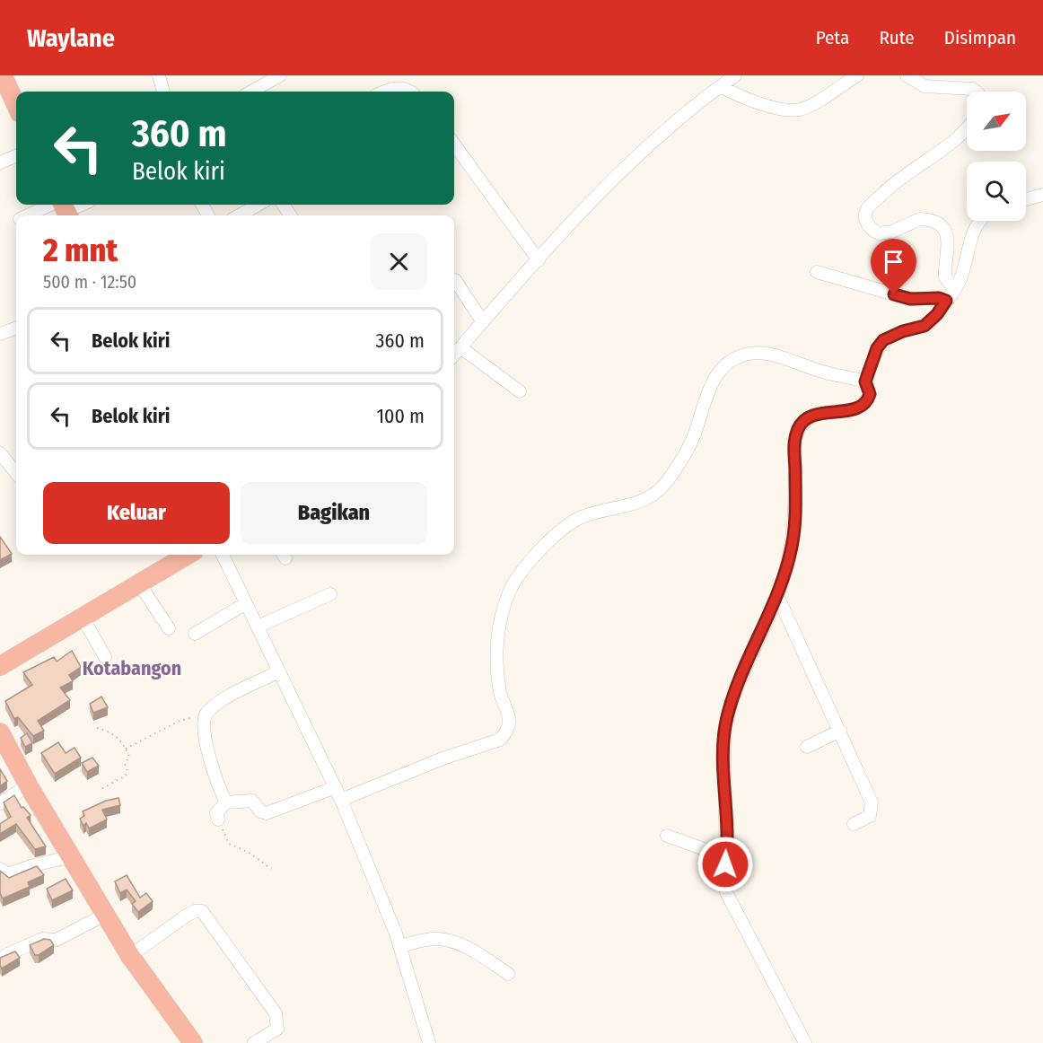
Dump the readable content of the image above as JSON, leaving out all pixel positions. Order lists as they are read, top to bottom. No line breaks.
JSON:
{"districts":["Kotabangon"],"north":"top right","page":{"header":"Waylane","nav":["Peta","Rute","Disimpan"],"turn":["360 m","Belok kiri"],"heading":["2 mnt","500 m · 12:50"],"list":[{"name":"Belok kiri","value":"360 m"},{"name":"Belok kiri","value":"100 m"}],"buttons":["Keluar","Bagikan"]}}
